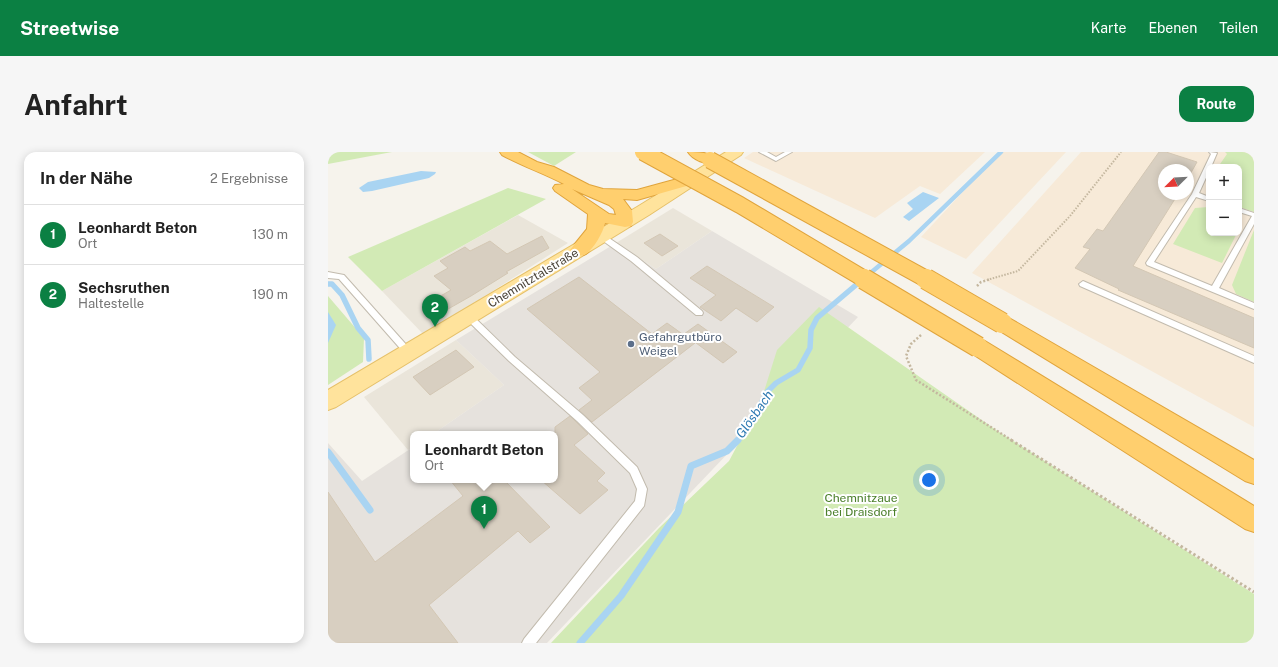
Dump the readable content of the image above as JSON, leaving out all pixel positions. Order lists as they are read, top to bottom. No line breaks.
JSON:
{"streets":{"main road":["Chemnitztalstraße"]},"water":["Glösbach"],"parks":["Chemnitzaue bei Draisdorf"],"places":["Gefahrgutbüro Weigel"],"north":"bottom left","page":{"header":"Streetwise","nav":["Karte","Ebenen","Teilen"],"buttons":"Route","title":"Anfahrt","heading":["In der Nähe","2 Ergebnisse"],"map_buttons":["+","−"],"list":[{"mark":"1","name":"Leonhardt Beton","note":"Ort","value":"130 m"},{"mark":"2","name":"Sechsruthen","note":"Haltestelle","value":"190 m"}],"pins":["2","1"],"popup":["Leonhardt Beton","Ort"]}}
